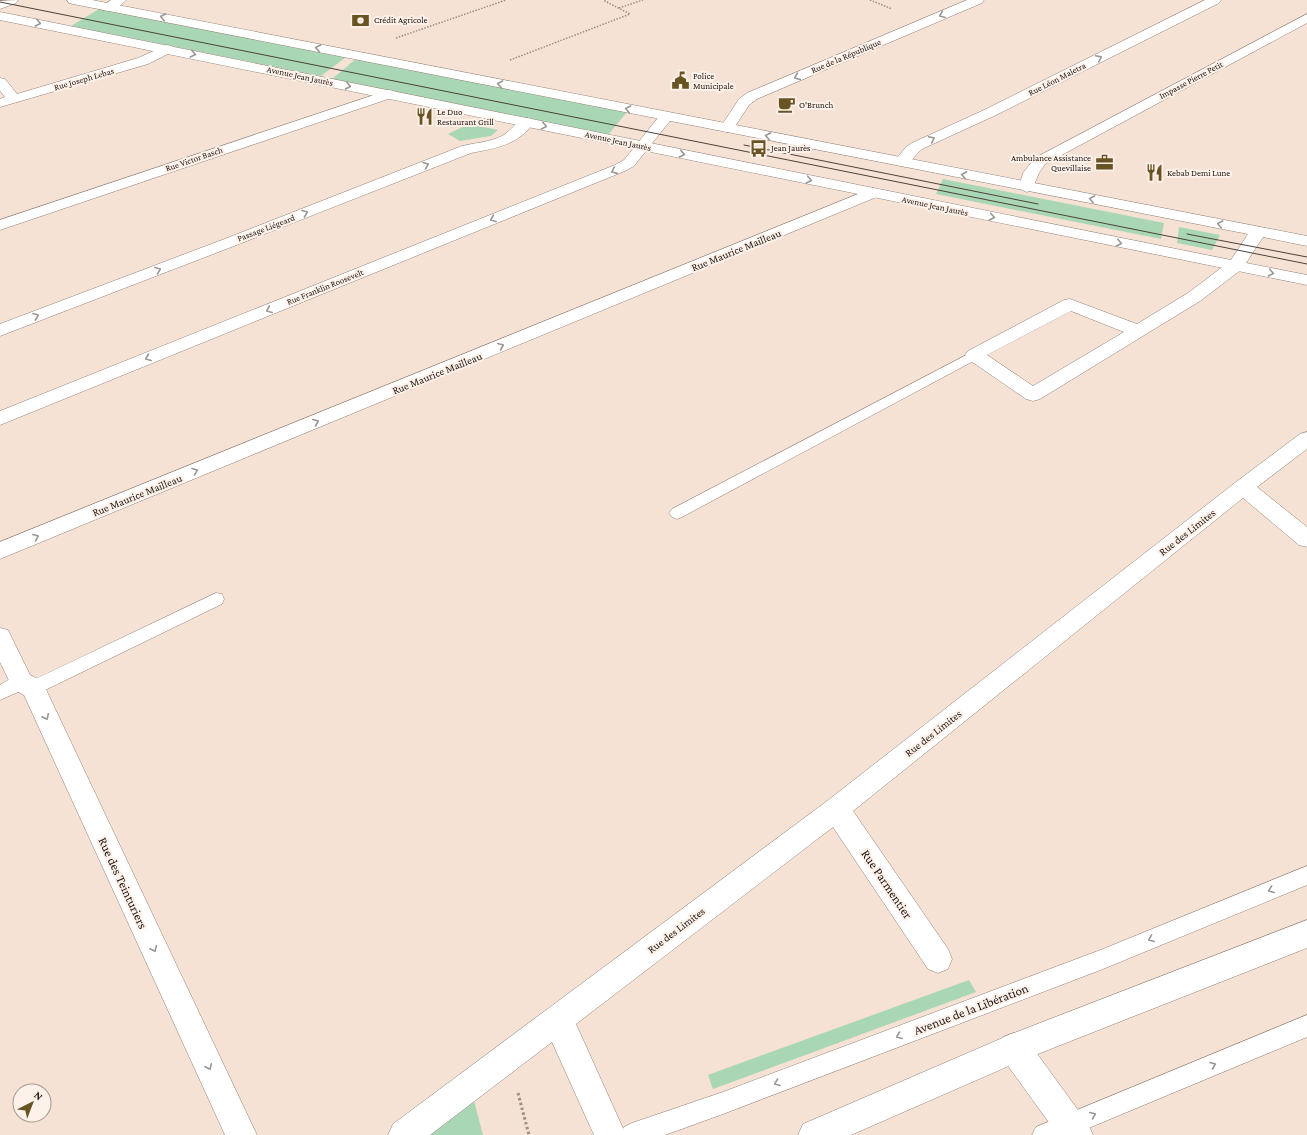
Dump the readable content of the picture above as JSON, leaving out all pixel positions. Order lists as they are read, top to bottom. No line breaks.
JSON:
{"streets":{"street":["Rue de la République","Avenue Jean Jaurès","Rue Joseph Lebas","Rue Léon Maletra","Impasse Pierre Petit","Rue Victor Basch","Passage Liégeard","Rue Maurice Mailleau","Rue Franklin Roosevelt","Rue des Limites","Rue des Teinturiers","Rue Parmentier"],"lane":["Avenue de la Libération"]},"crossings":[["Avenue Jean Jaurès","Rue Joseph Lebas"],["Avenue Jean Jaurès","Rue Victor Basch"],["Avenue Jean Jaurès","Passage Liégeard"],["Avenue Jean Jaurès","Rue Maurice Mailleau"],["Avenue Jean Jaurès","Rue Franklin Roosevelt"],["Rue des Limites","Rue Parmentier"]],"one_way":["Rue de la République","Rue Léon Maletra","Passage Liégeard","Rue Maurice Mailleau","Rue Franklin Roosevelt","Rue des Teinturiers","Avenue de la Libération"],"places":{"bank":["Crédit Agricole"],"public building":["Police Municipale"],"cafe":["O'Brunch"],"restaurant":["Le Duo Restaurant Grill","Kebab Demi Lune"],"bus stop":["Jean Jaurès"],"office":["Ambulance Assistance Quevillaise"]},"north":"top right"}
